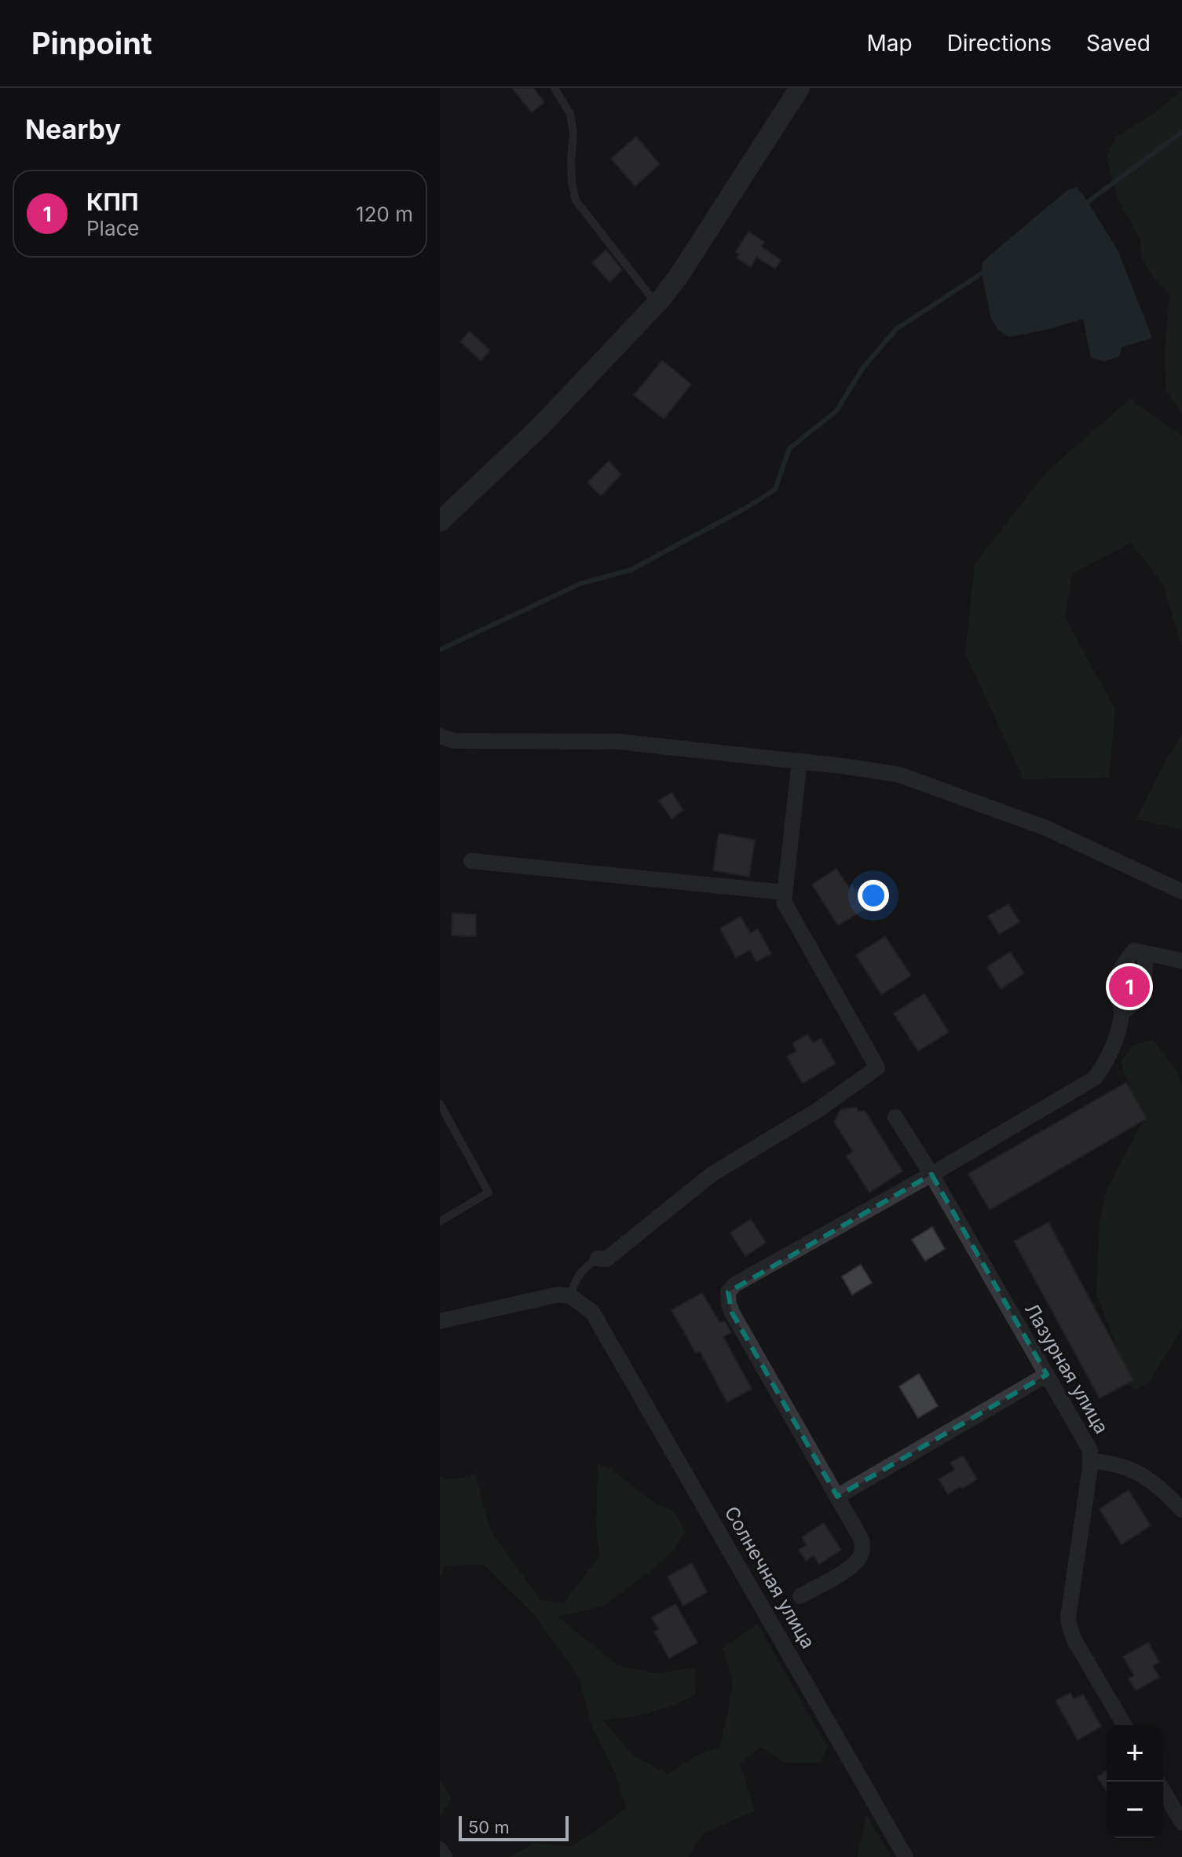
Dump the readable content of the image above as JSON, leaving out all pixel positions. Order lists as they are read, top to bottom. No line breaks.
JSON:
{"streets":{"street":["Лазурная улица","Солнечная улица"]},"scale_bar":"50 m","page":{"header":"Pinpoint","nav":["Map","Directions","Saved"],"heading":"Nearby","list":[{"mark":"1","name":"КПП","note":"Place","value":"120 m"}],"pins":"1","map_buttons":["+","−"],"scale":"50 m"}}
